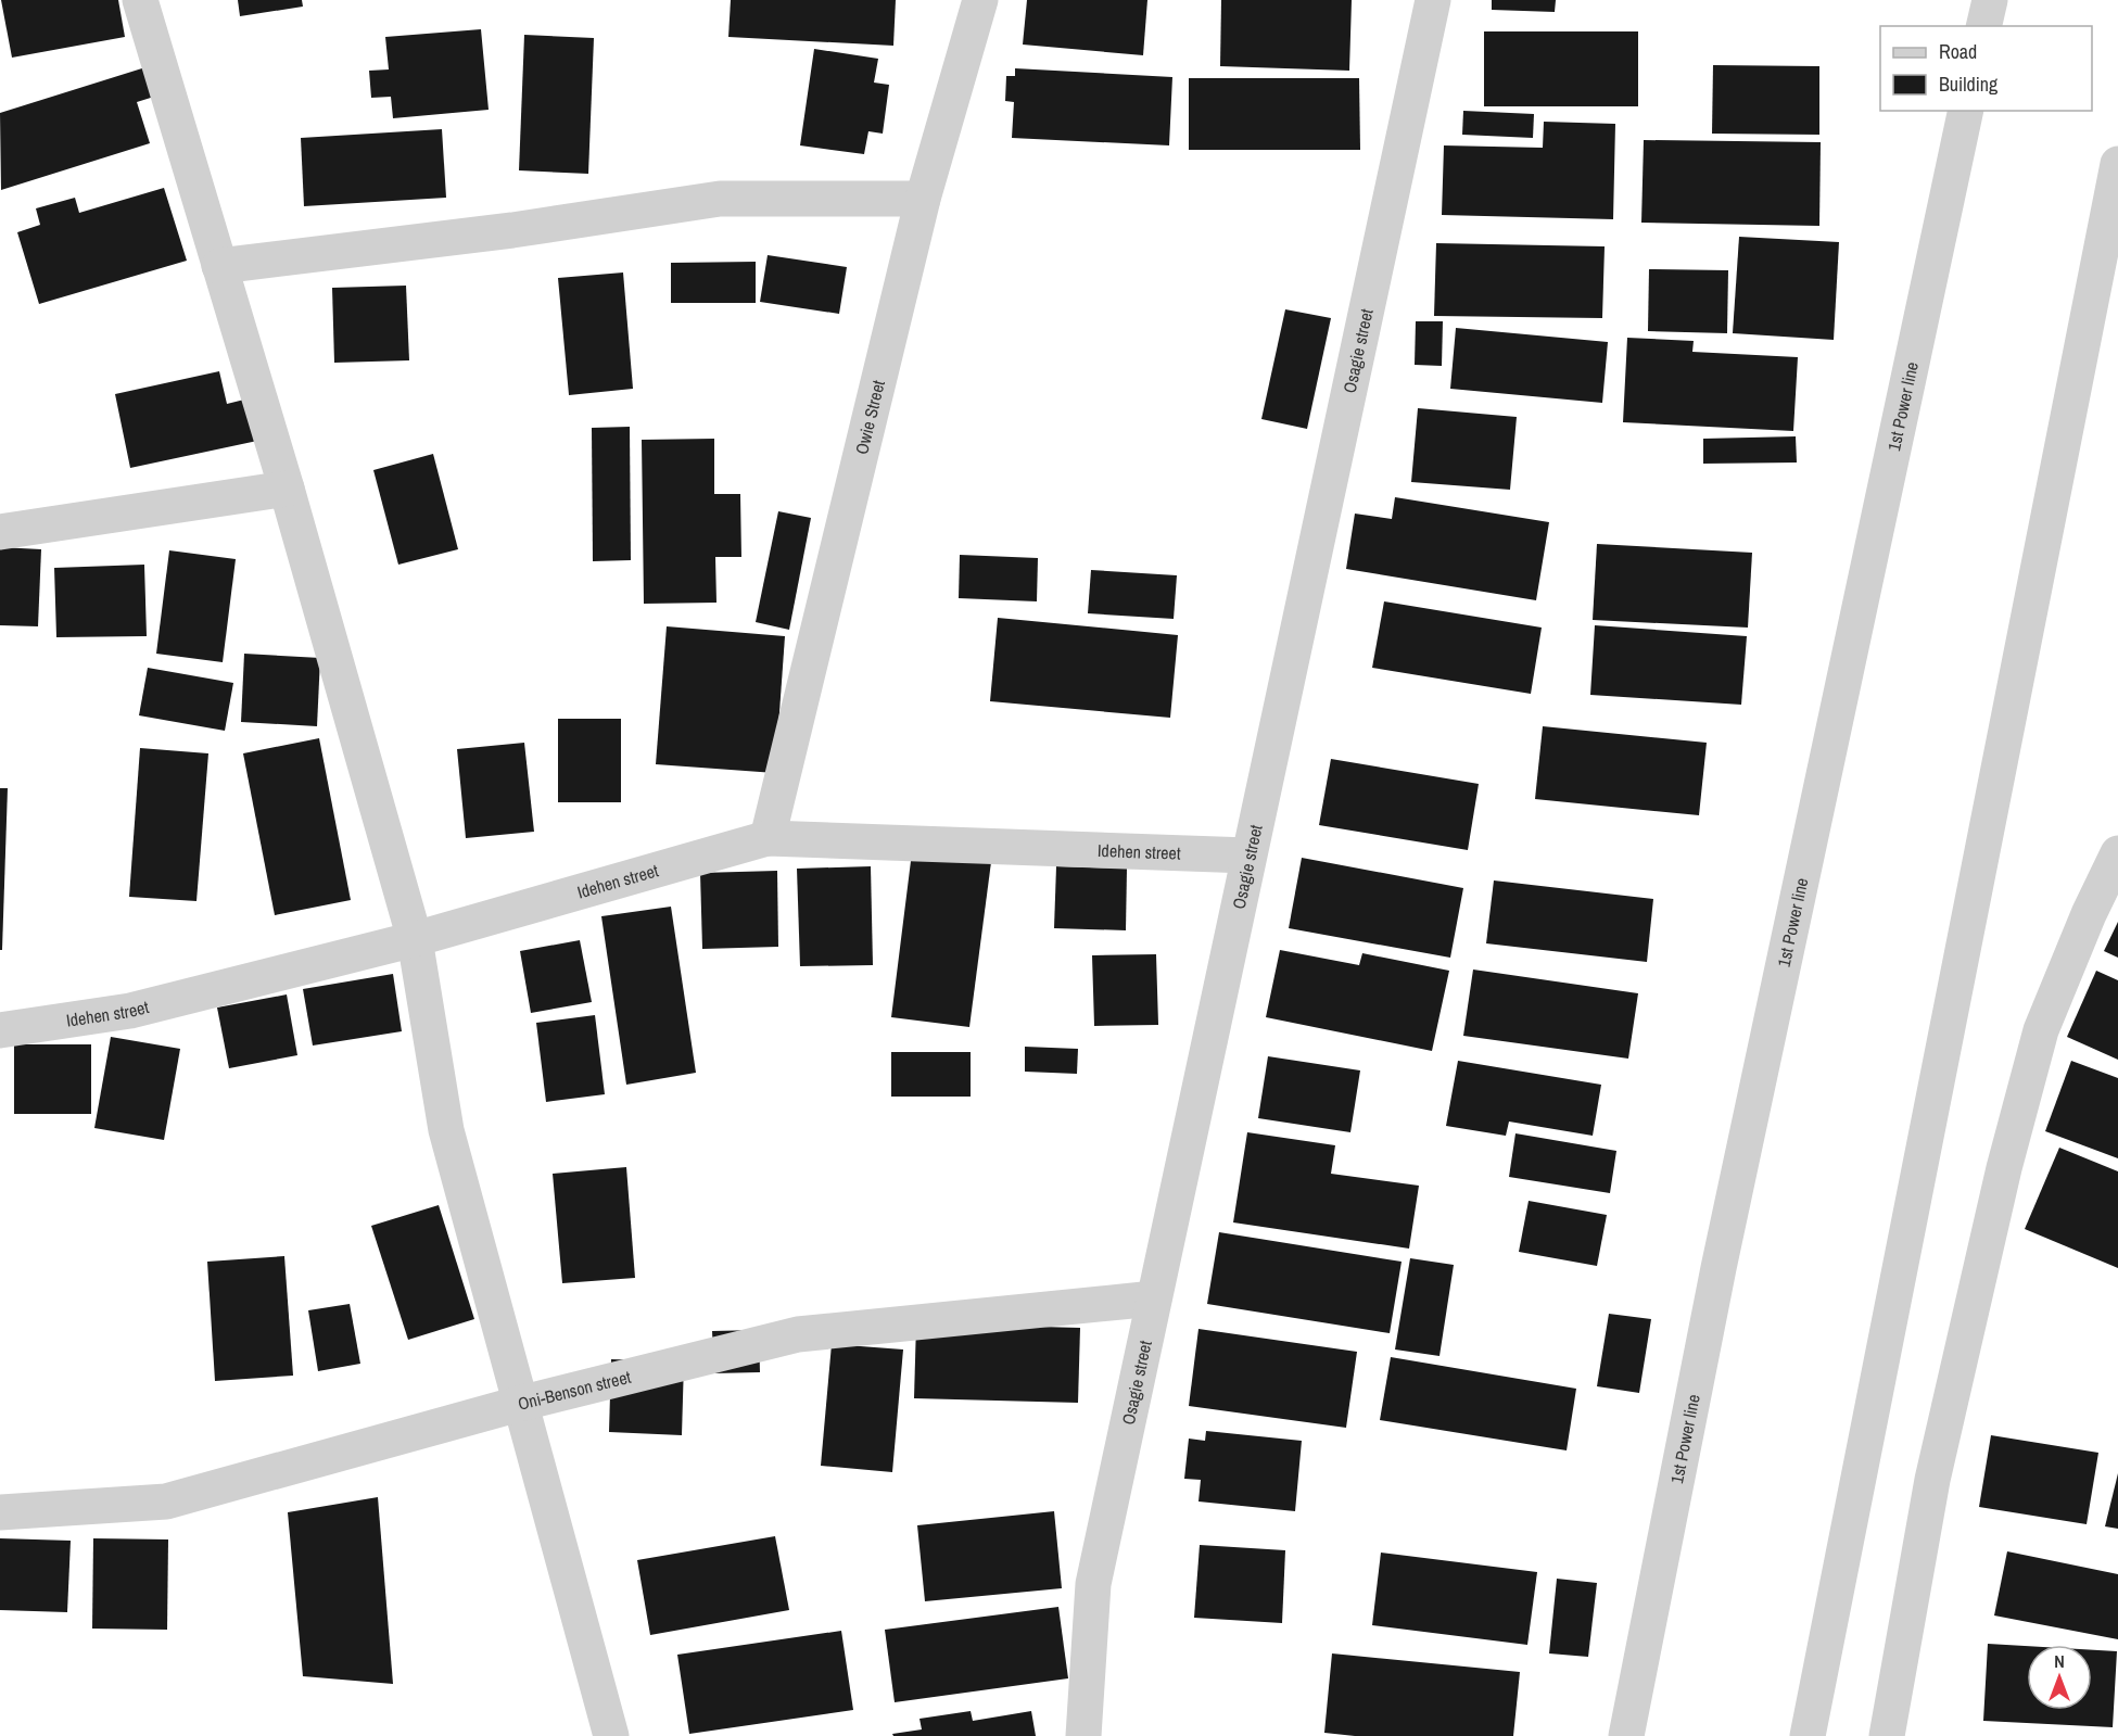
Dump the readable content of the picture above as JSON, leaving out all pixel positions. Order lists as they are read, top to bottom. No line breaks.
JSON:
{"streets":{"street":["Osagie street","1st Power line","Owie Street","Idehen street","Oni-Benson street"]},"crossings":[["Osagie street","Idehen street"],["Osagie street","Oni-Benson street"],["Owie Street","Idehen street"]],"legend":["Road","Building"],"north":"top"}
